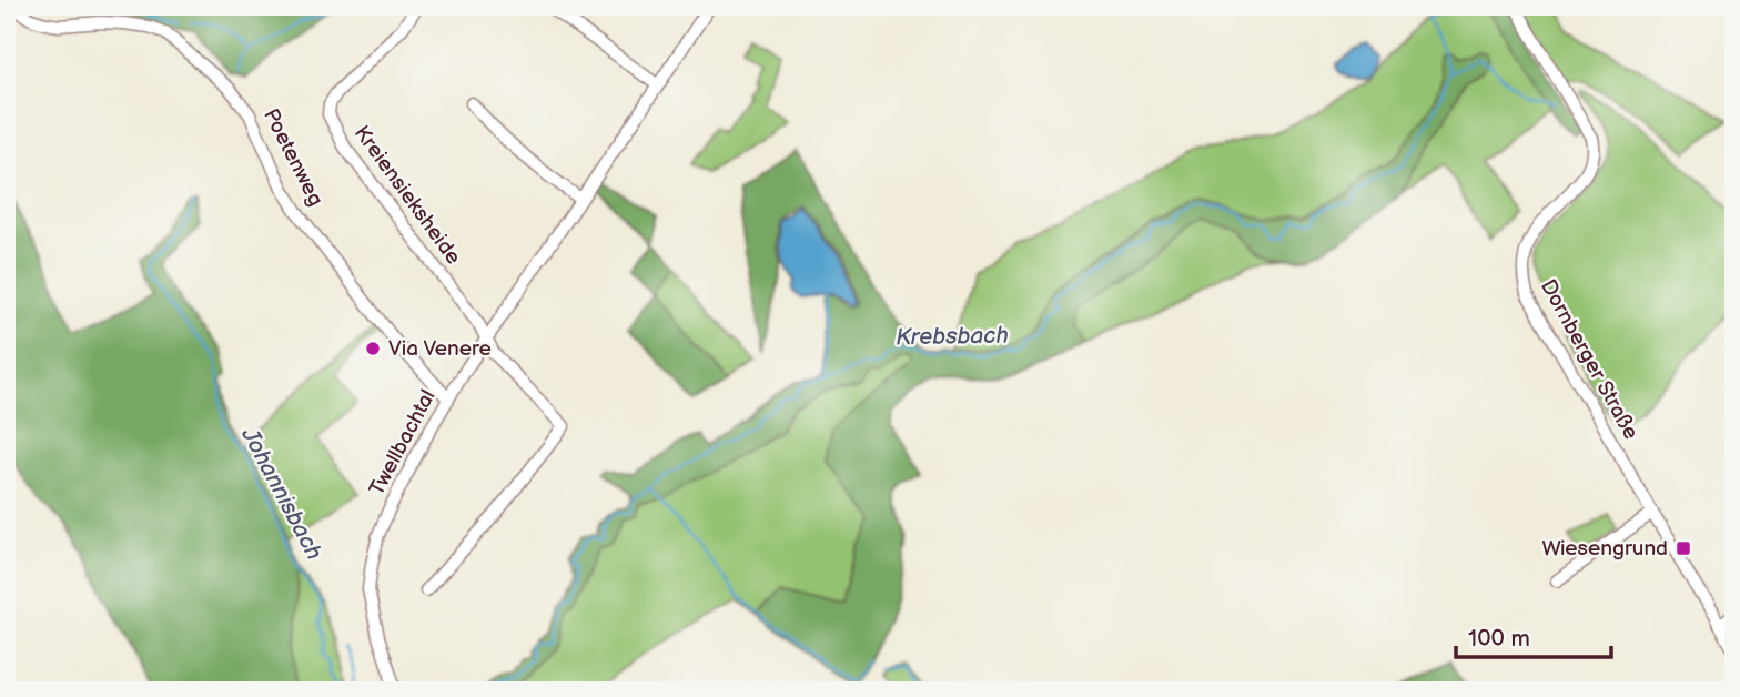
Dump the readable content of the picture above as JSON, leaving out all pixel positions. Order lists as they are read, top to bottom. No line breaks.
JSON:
{"streets":{"street":["Poetenweg","Kreiensieksheide","Dornberger Straße","Twellbachtal"]},"crossings":[["Poetenweg","Twellbachtal"],["Kreiensieksheide","Twellbachtal"]],"water":["Krebsbach","Johannisbach"],"places":{"other":["Via Venere"],"transit":["Wiesengrund"]},"scale_bar":"100 m"}
